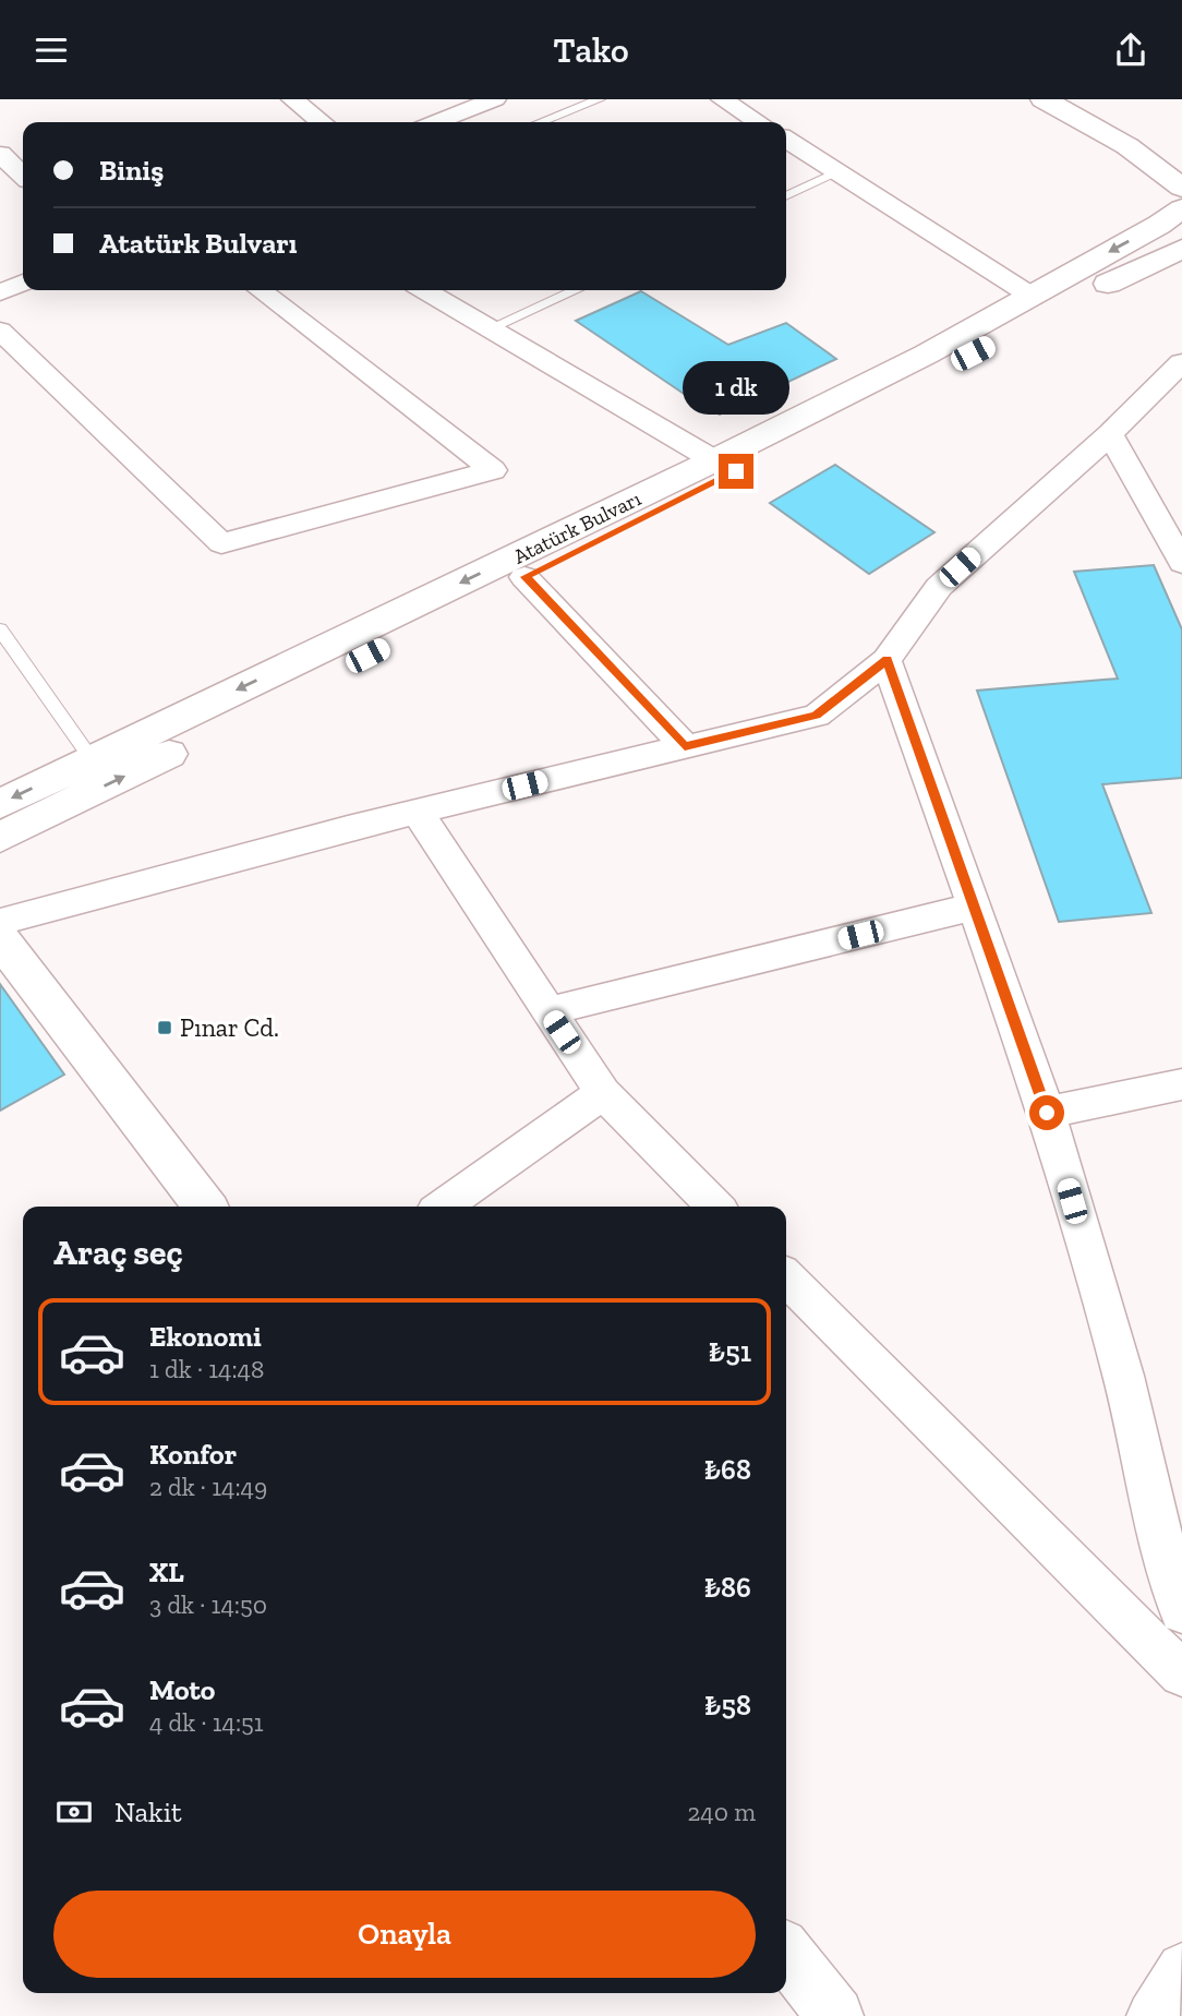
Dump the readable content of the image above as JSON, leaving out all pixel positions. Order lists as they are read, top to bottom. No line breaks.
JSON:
{"streets":{"main road":["Atatürk Bulvarı"]},"places":{"transit":["Pınar Cd."]},"page":{"header":"Tako","banner":["Biniş","Atatürk Bulvarı"],"bubble":"1 dk","heading":"Araç seç","list":[{"name":"Ekonomi","note":"1 dk · 14:48","value":"₺51"},{"name":"Konfor","note":"2 dk · 14:49","value":"₺68"},{"name":"XL","note":"3 dk · 14:50","value":"₺86"},{"name":"Moto","note":"4 dk · 14:51","value":"₺58"}],"pay":["Nakit","240 m"],"buttons":"Onayla"}}
